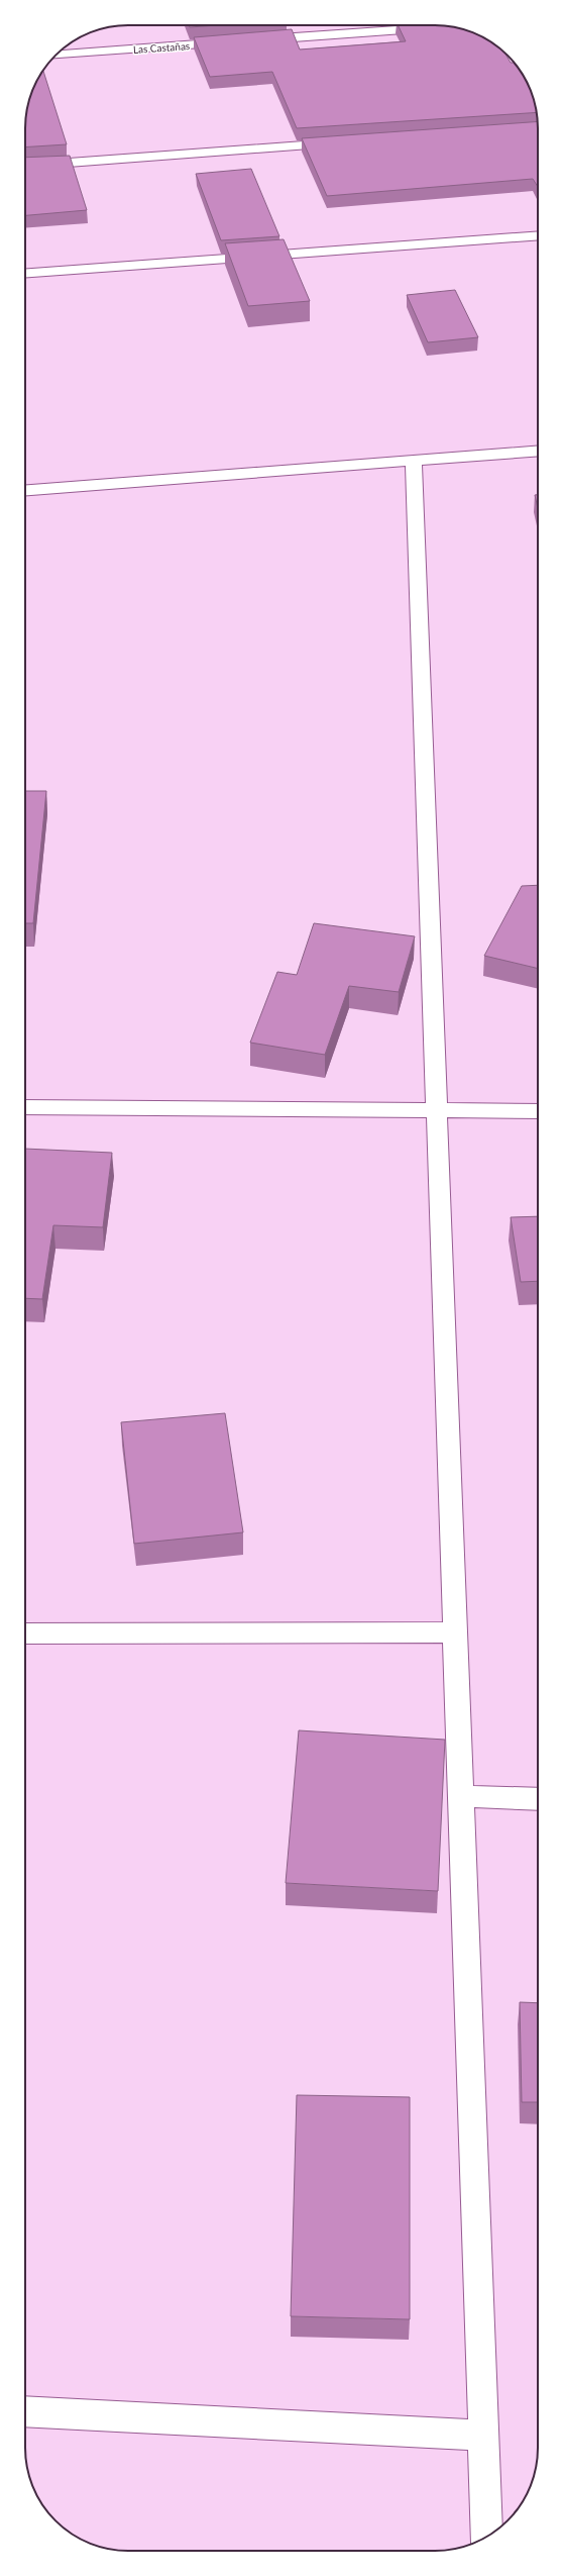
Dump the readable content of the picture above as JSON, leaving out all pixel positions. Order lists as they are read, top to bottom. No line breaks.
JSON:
{"streets":{"street":["Las Castañas"]}}
